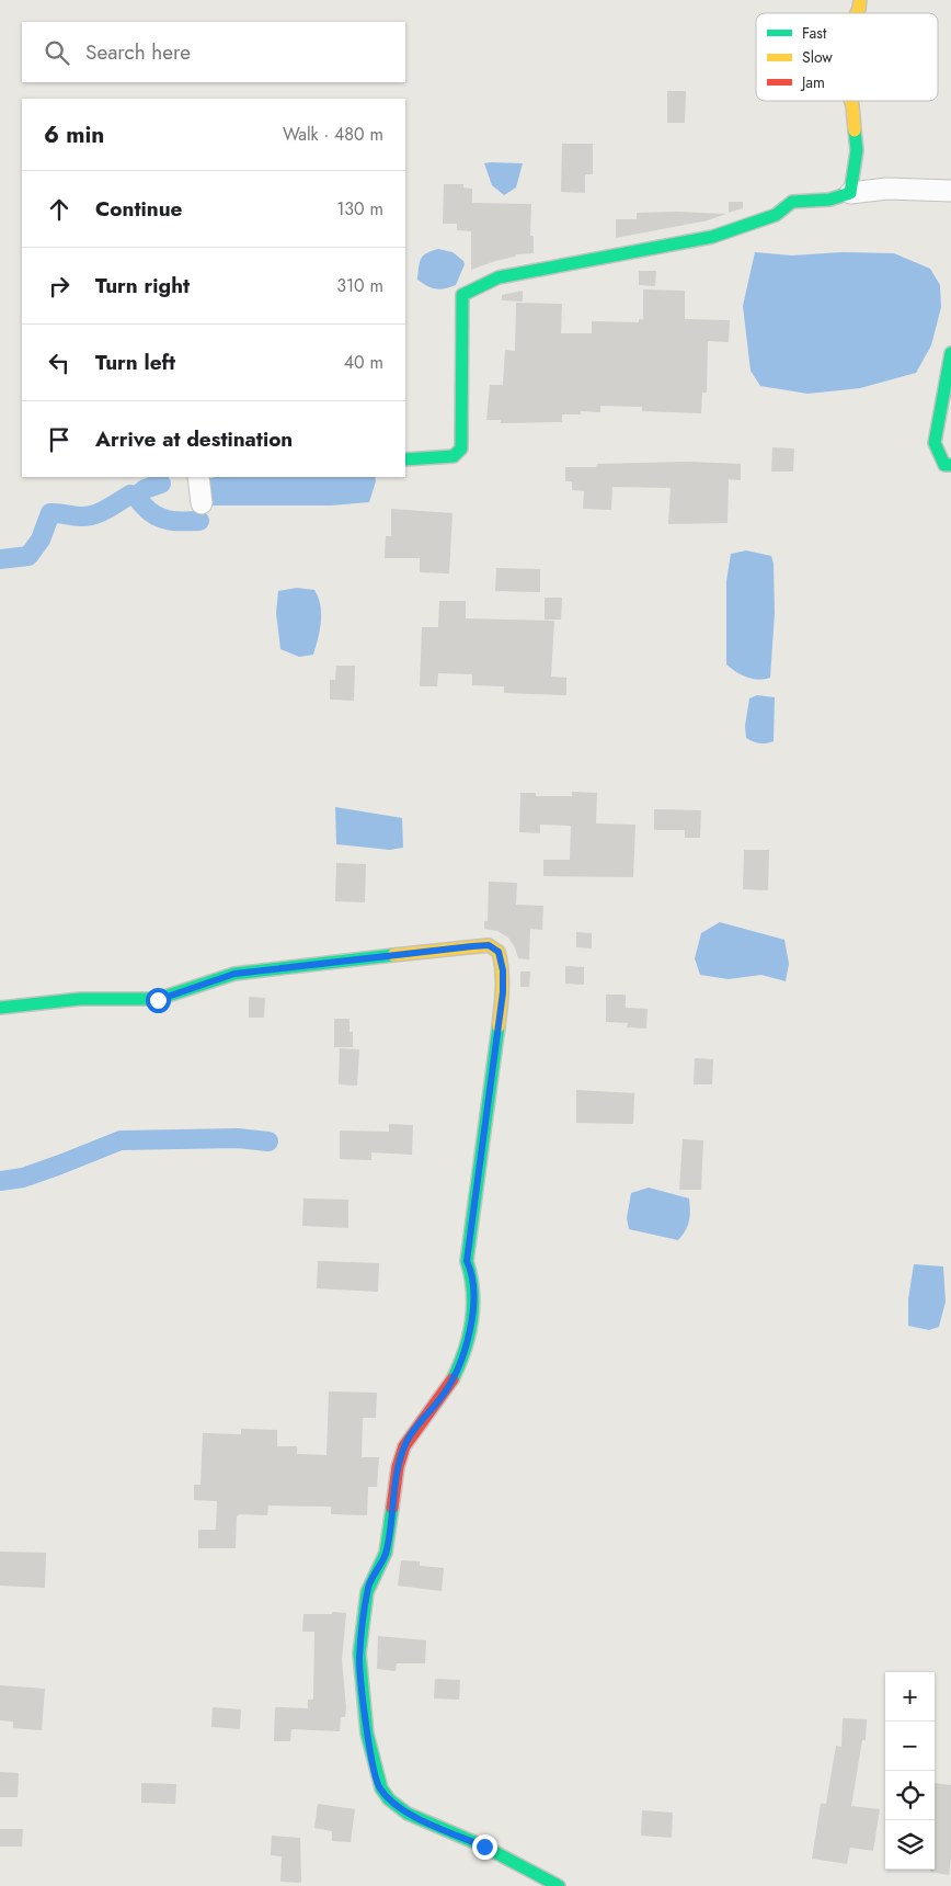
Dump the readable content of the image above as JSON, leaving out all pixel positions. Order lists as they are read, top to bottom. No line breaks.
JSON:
{"legend":["Fast","Slow","Jam"],"page":{"search":"Search here","heading":["6 min","Walk · 480 m"],"list":[["Continue","130 m"],["Turn right","310 m"],["Turn left","40 m"],"Arrive at destination"],"map_buttons":["+","−"]}}
